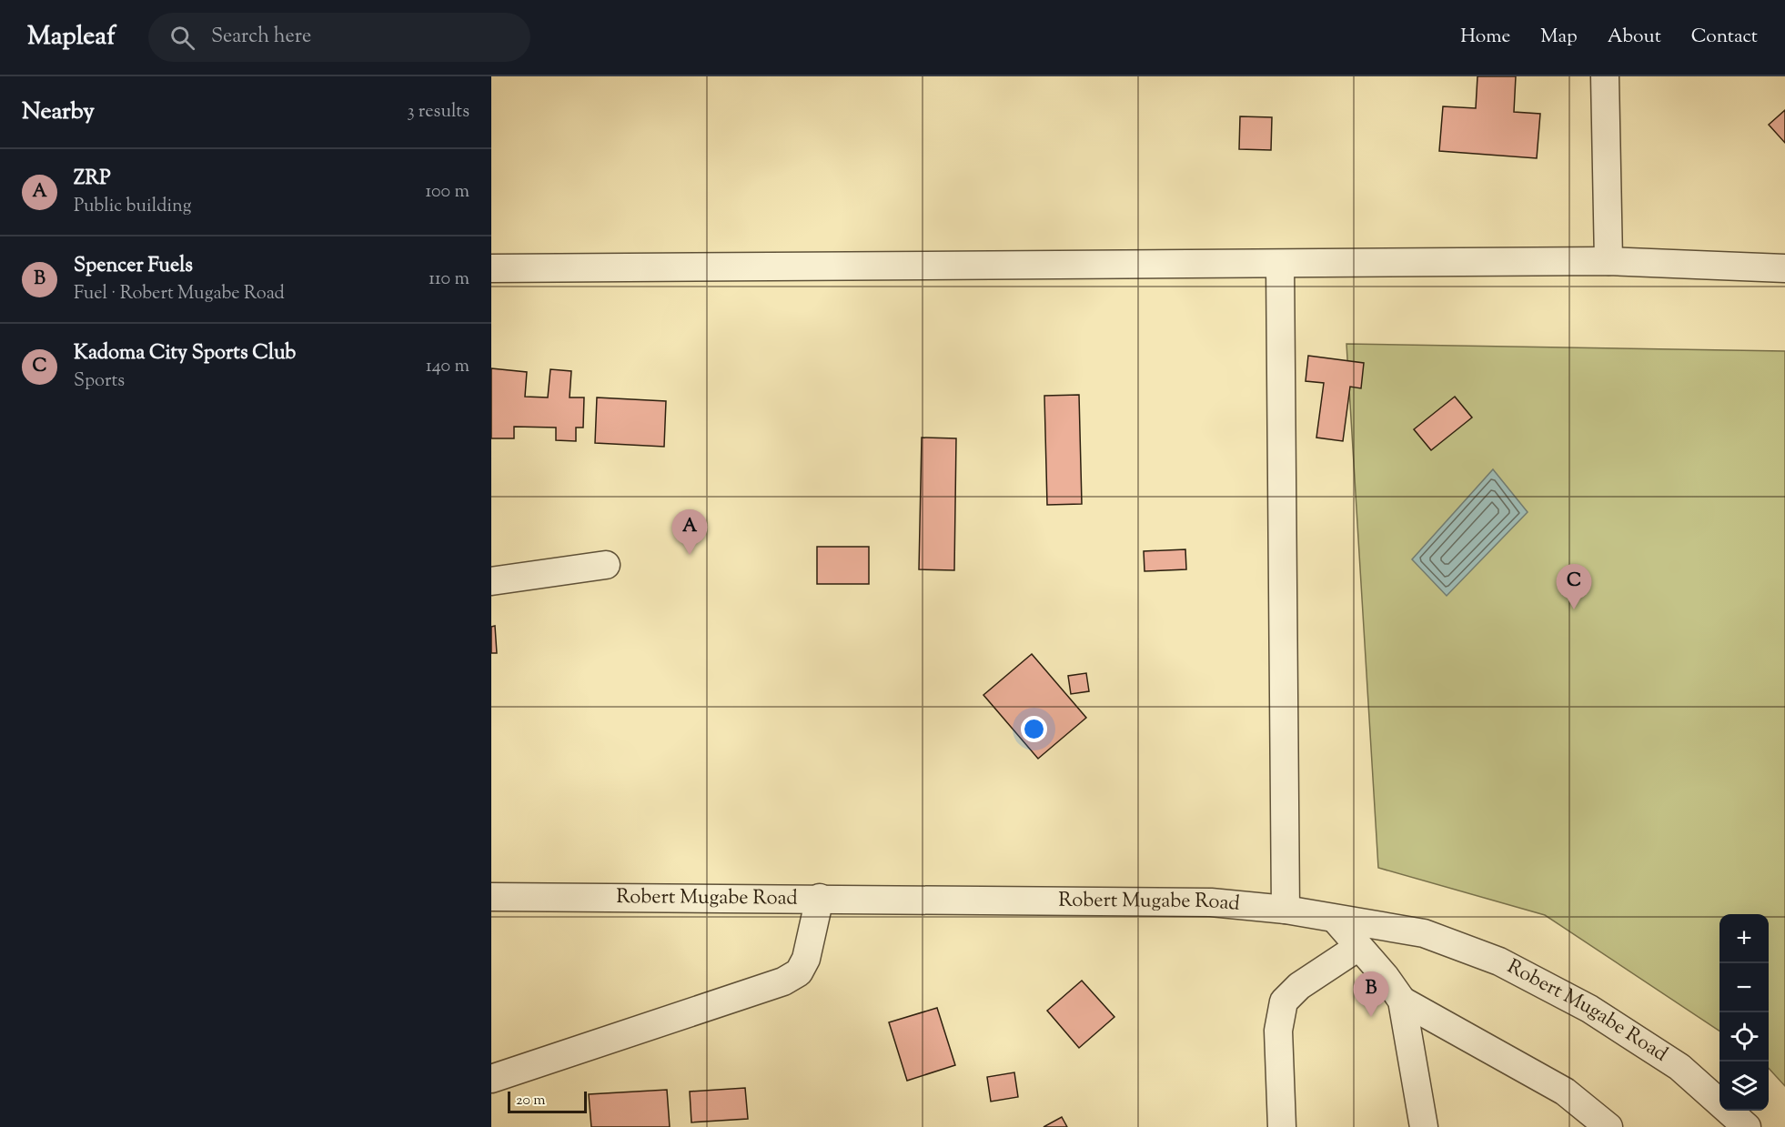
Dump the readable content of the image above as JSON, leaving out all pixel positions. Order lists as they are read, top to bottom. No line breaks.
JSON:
{"streets":{"street":["Robert Mugabe Road"]},"scale_bar":"20 m","page":{"header":"Mapleaf","search":"Search here","nav":["Home","Map","About","Contact"],"heading":["Nearby","3 results"],"list":[{"mark":"A","name":"ZRP","note":"Public building","value":"100 m"},{"mark":"B","name":"Spencer Fuels","note":"Fuel · Robert Mugabe Road","value":"110 m"},{"mark":"C","name":"Kadoma City Sports Club","note":"Sports","value":"140 m"}],"pins":["A","C","B"],"map_buttons":["+","−"],"scale":"20 m"}}
